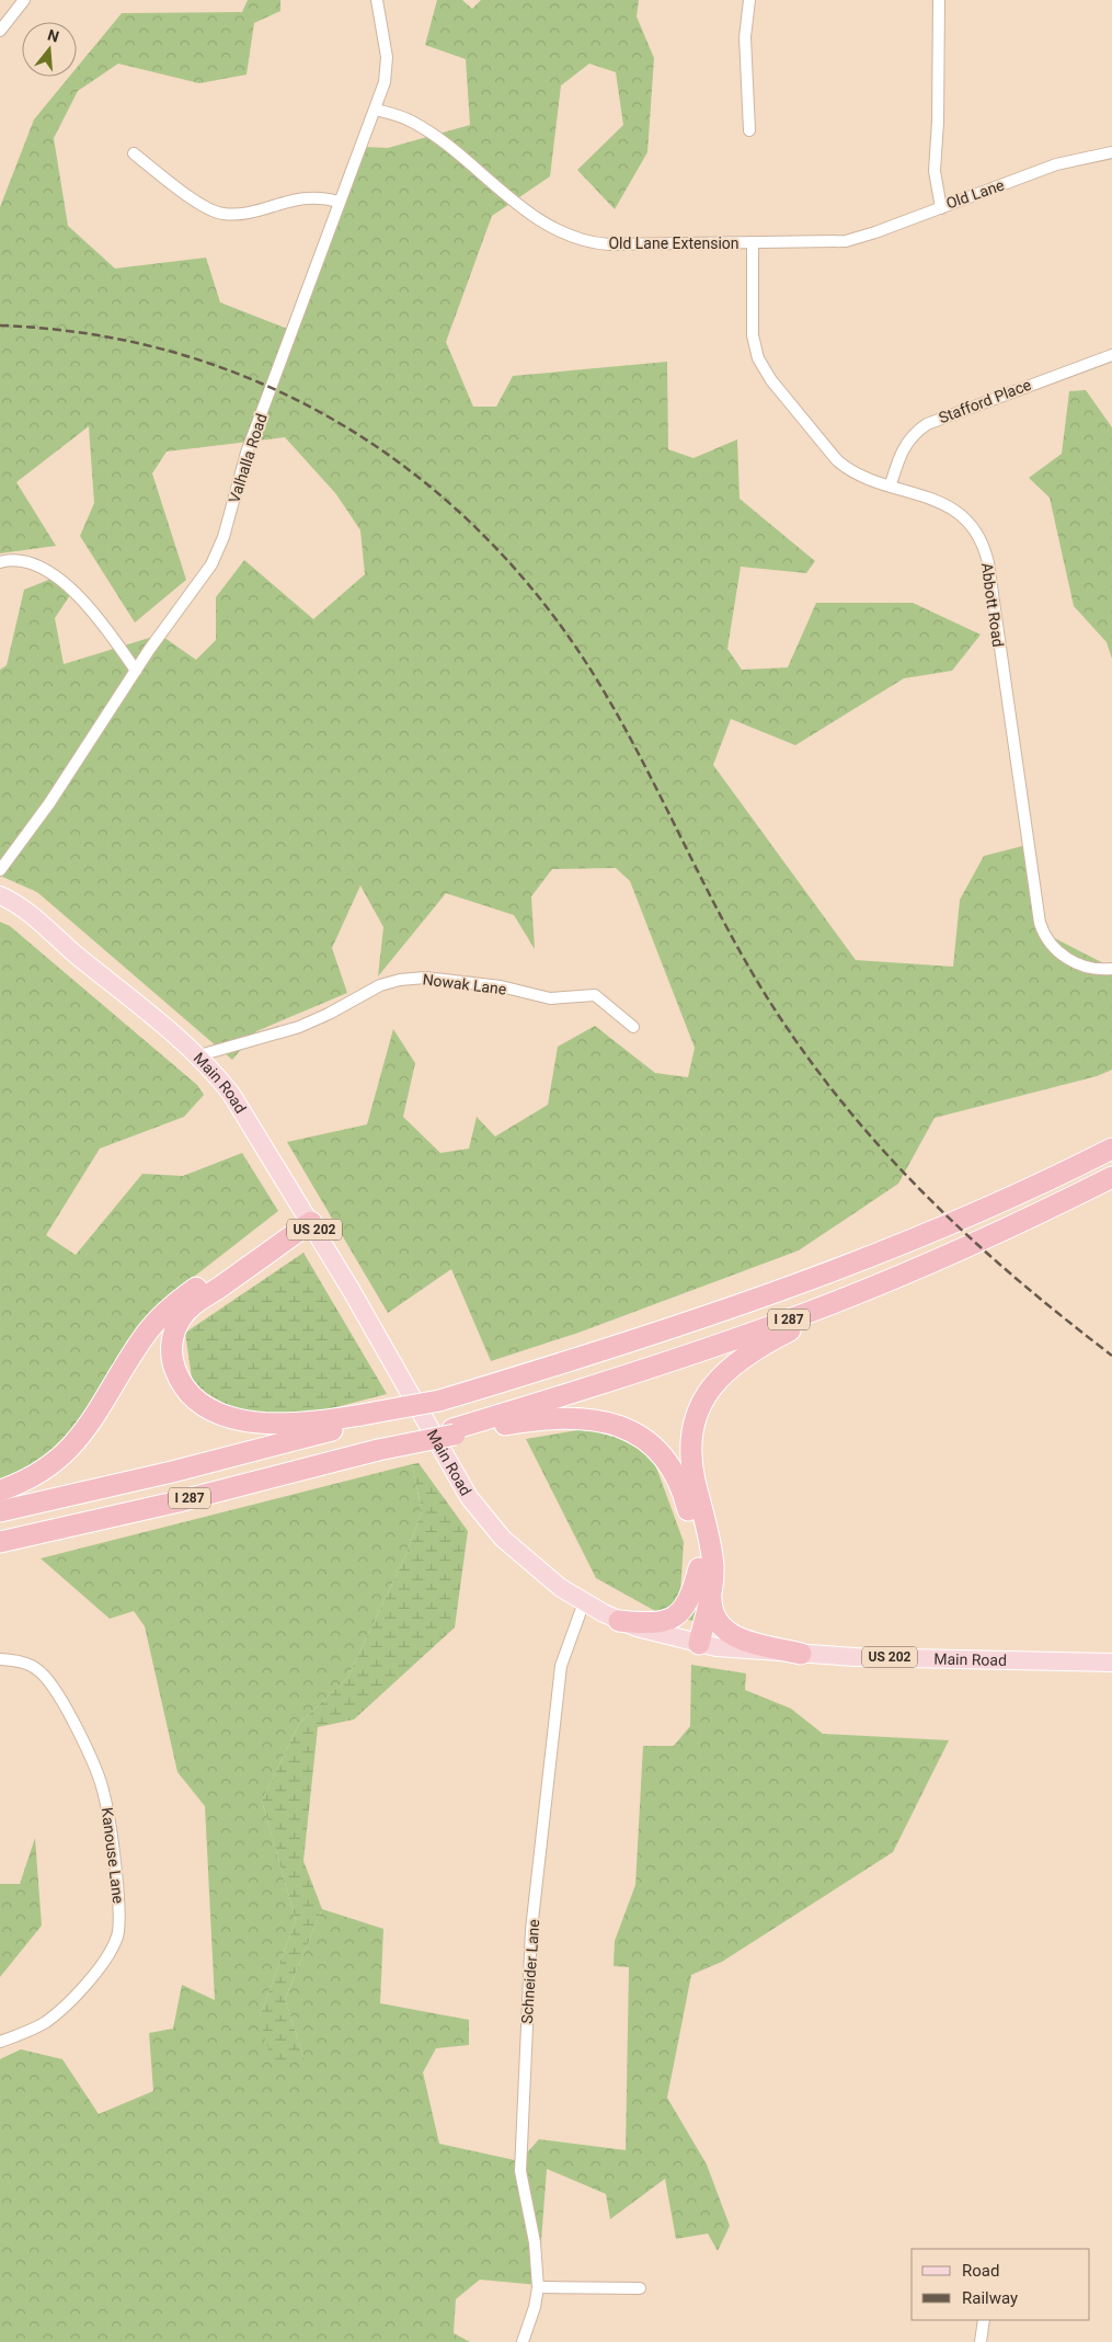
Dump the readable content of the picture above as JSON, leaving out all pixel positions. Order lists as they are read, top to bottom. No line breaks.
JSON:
{"streets":{"highway":["I 287"],"main road":["Main Road","US 202"],"street":["Old Lane","Old Lane Extension","Stafford Place","Valhalla Road","Abbott Road","Nowak Lane","Kanouse Lane","Schneider Lane"]},"crossings":[["Old Lane","Old Lane Extension"],["Old Lane Extension","Valhalla Road"],["Old Lane Extension","Abbott Road"],["Stafford Place","Abbott Road"],["Nowak Lane","Main Road"],["Main Road","Schneider Lane"]],"legend":["Road","Railway"],"north":"top"}
